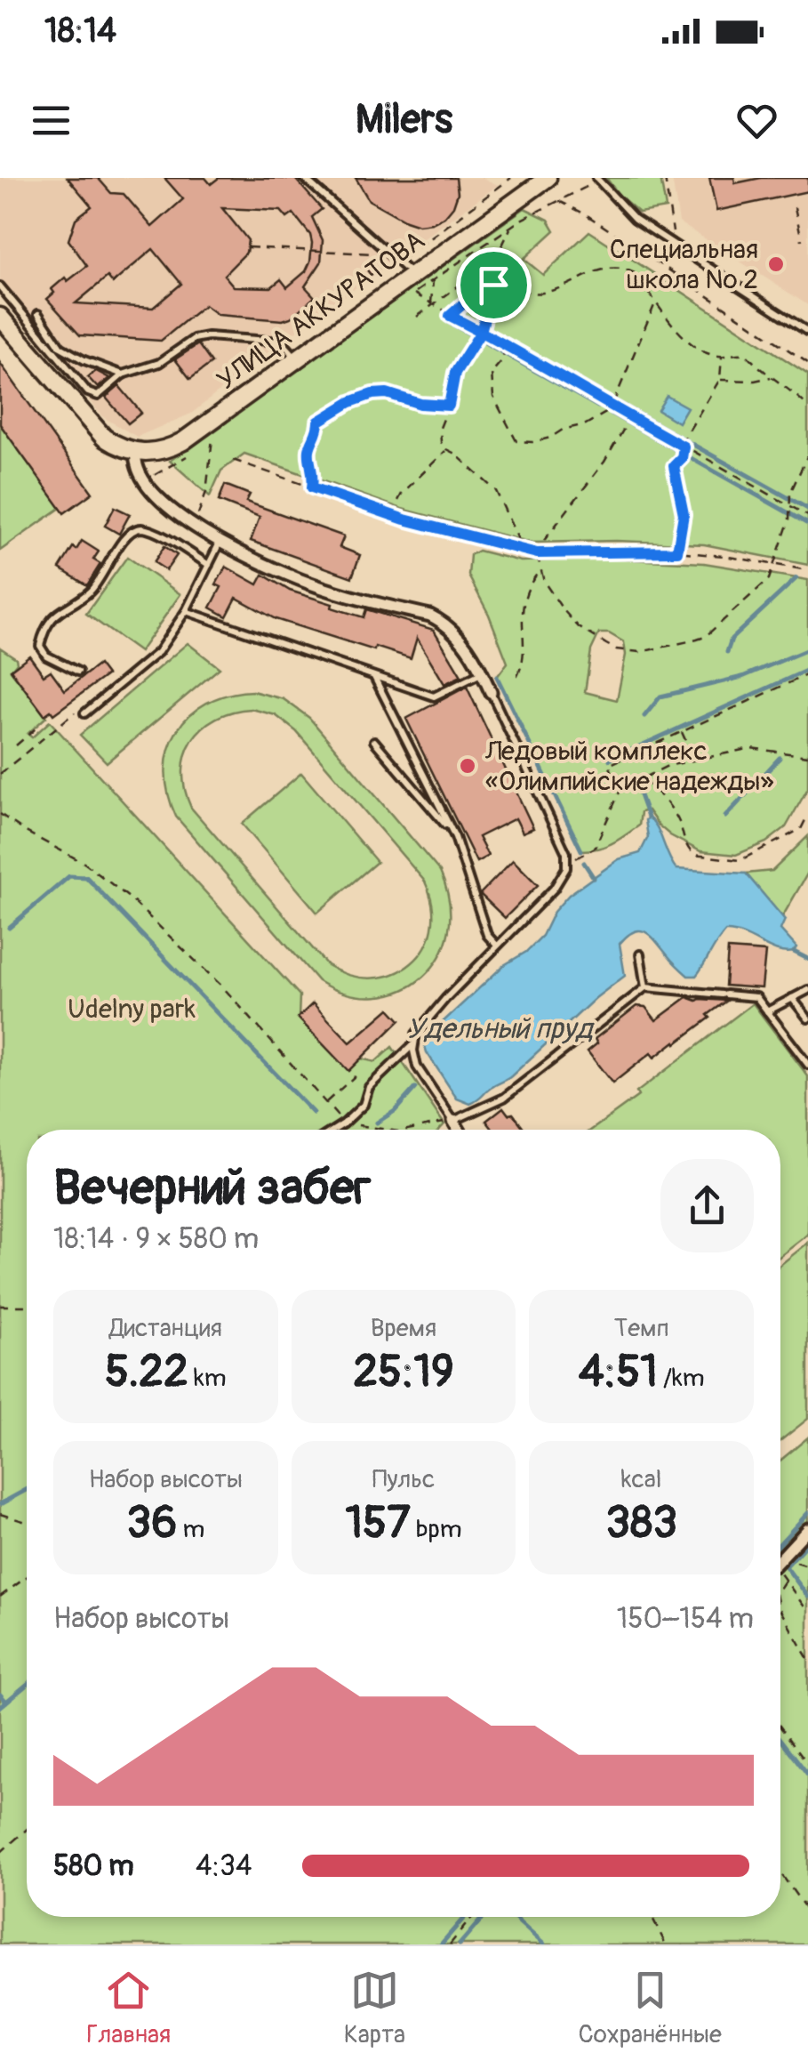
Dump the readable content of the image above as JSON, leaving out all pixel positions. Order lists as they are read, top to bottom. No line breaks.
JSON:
{"streets":{"street":["УЛИЦА АККУРАТОВА"]},"water":["Удельный пруд"],"parks":["Udelny park"],"places":["Специальная школа № 2","Ледовый комплекс «Олимпийские надежды»"],"page":{"status":"18:14","header":"Milers","heading":["Вечерний забег","18:14 · 9 × 580 m"],"stats":[["Дистанция","5.22 km"],["Время","25:19"],["Темп","4:51 /km"],["Набор высоты","36 m"],["Пульс","157 bpm"],["kcal","383"]],"chart":["Набор высоты","150–154 m"],"list":[{"name":"580 m","note":"4:34"}],"tabs":["Главная","Карта","Сохранённые"]}}
